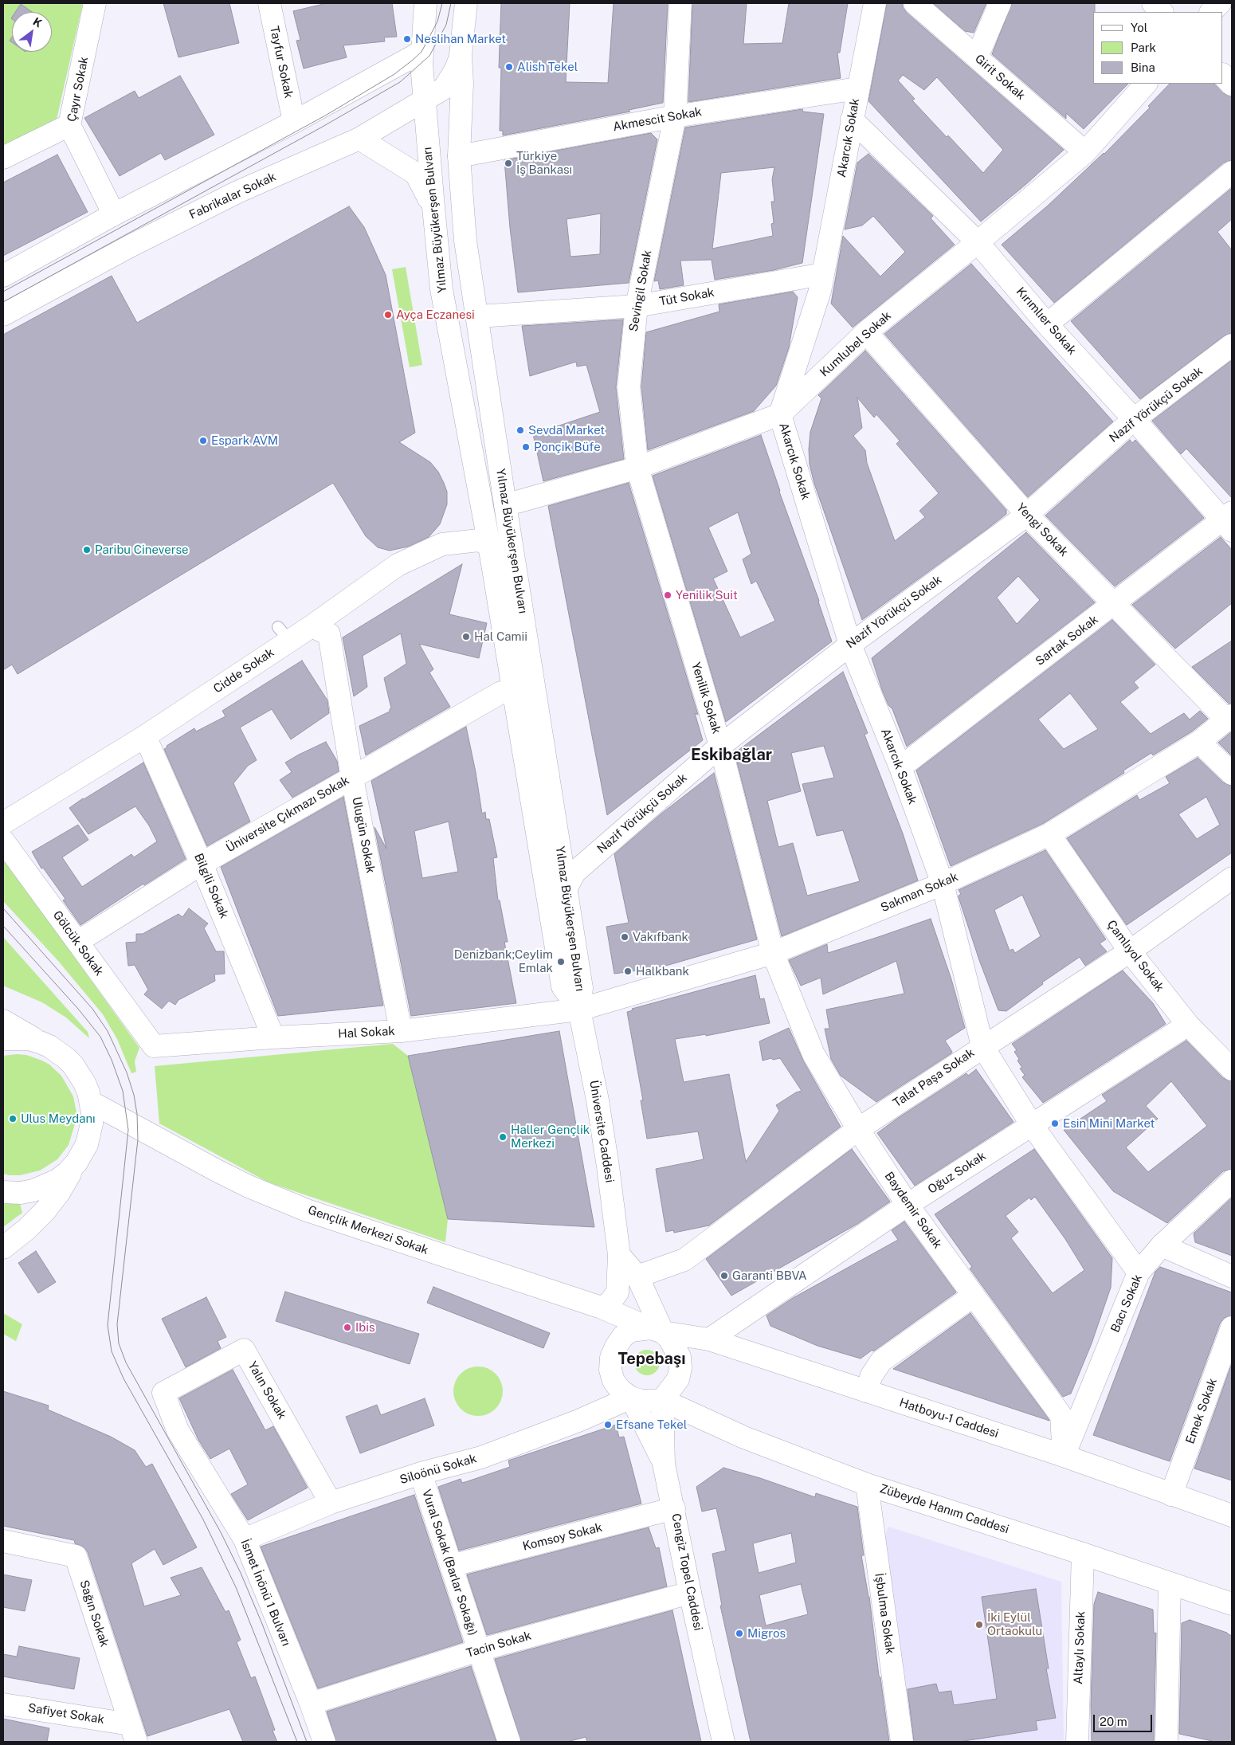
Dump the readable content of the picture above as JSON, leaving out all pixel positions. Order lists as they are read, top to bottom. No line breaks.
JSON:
{"streets":{"street":["Tayfur Sokak","Girit Sokak","Çayır Sokak","Akmescit Sokak","Akarcık Sokak","Fabrikalar Sokak","Yılmaz Büyükerşen Bulvarı","Sevingil Sokak","Tüt Sokak","Kırımlıer Sokak","Kumlubel Sokak","Nazif Yörükçü Sokak","Yengi Sokak","Sartak Sokak","Cidde Sokak","Yenilik Sokak","Üniversite Çıkmazı Sokak","Ulugün Sokak","Bilgili Sokak","Sakman Sokak","Gölcük Sokak","Çamlıyol Sokak","Hal Sokak","Talat Paşa Sokak","Üniversite Caddesi","Oğuz Sokak","Baydemir Sokak","Gençlik Merkezi Sokak","Bacı Sokak","Yalın Sokak","Emek Sokak","Hatboyu-1 Caddesi","Siloönü Sokak","Zübeyde Hanım Caddesi","Komsoy Sokak","Vural Sokak (Barlar Sokağı)","Cengiz Topel Caddesi","İsmet İnönü 1 Bulvarı","Sağın Sokak","İşbulma Sokak","Tacin Sokak","Altaylı Sokak","Safiyet Sokak"]},"crossings":[["Girit Sokak","Kumlubel Sokak"],["Akmescit Sokak","Akarcık Sokak"],["Akmescit Sokak","Yılmaz Büyükerşen Bulvarı"],["Akmescit Sokak","Sevingil Sokak"],["Akarcık Sokak","Tüt Sokak"],["Akarcık Sokak","Kırımlıer Sokak"],["Akarcık Sokak","Kumlubel Sokak"],["Akarcık Sokak","Nazif Yörükçü Sokak"],["Akarcık Sokak","Sartak Sokak"],["Akarcık Sokak","Sakman Sokak"],["Akarcık Sokak","Talat Paşa Sokak"],["Akarcık Sokak","Oğuz Sokak"],["Akarcık Sokak","Bacı Sokak"],["Fabrikalar Sokak","Yılmaz Büyükerşen Bulvarı"],["Yılmaz Büyükerşen Bulvarı","Tüt Sokak"],["Yılmaz Büyükerşen Bulvarı","Kumlubel Sokak"],["Yılmaz Büyükerşen Bulvarı","Nazif Yörükçü Sokak"],["Yılmaz Büyükerşen Bulvarı","Cidde Sokak"],["Yılmaz Büyükerşen Bulvarı","Sakman Sokak"],["Yılmaz Büyükerşen Bulvarı","Hal Sokak"],["Yılmaz Büyükerşen Bulvarı","Üniversite Caddesi"],["Sevingil Sokak","Tüt Sokak"],["Sevingil Sokak","Kumlubel Sokak"],["Sevingil Sokak","Yenilik Sokak"],["Kırımlıer Sokak","Kumlubel Sokak"],["Kırımlıer Sokak","Nazif Yörükçü Sokak"],["Kırımlıer Sokak","Sartak Sokak"],["Kumlubel Sokak","Yengi Sokak"],["Kumlubel Sokak","Yenilik Sokak"],["Nazif Yörükçü Sokak","Yengi Sokak"],["Nazif Yörükçü Sokak","Yenilik Sokak"],["Yengi Sokak","Sartak Sokak"],["Yengi Sokak","Sakman Sokak"],["Cidde Sokak","Ulugün Sokak"],["Cidde Sokak","Bilgili Sokak"],["Yenilik Sokak","Sakman Sokak"],["Yenilik Sokak","Baydemir Sokak"],["Üniversite Çıkmazı Sokak","Ulugün Sokak"],["Üniversite Çıkmazı Sokak","Bilgili Sokak"],["Üniversite Çıkmazı Sokak","Gölcük Sokak"],["Ulugün Sokak","Hal Sokak"],["Bilgili Sokak","Hal Sokak"],["Sakman Sokak","Çamlıyol Sokak"],["Sakman Sokak","Hal Sokak"],["Sakman Sokak","Üniversite Caddesi"],["Sakman Sokak","Baydemir Sokak"],["Gölcük Sokak","Hal Sokak"],["Çamlıyol Sokak","Talat Paşa Sokak"],["Çamlıyol Sokak","Oğuz Sokak"],["Hal Sokak","Üniversite Caddesi"],["Talat Paşa Sokak","Baydemir Sokak"],["Oğuz Sokak","Baydemir Sokak"],["Oğuz Sokak","Hatboyu-1 Caddesi"],["Baydemir Sokak","Bacı Sokak"],["Baydemir Sokak","Hatboyu-1 Caddesi"],["Bacı Sokak","Hatboyu-1 Caddesi"],["Yalın Sokak","Siloönü Sokak"],["Yalın Sokak","İsmet İnönü 1 Bulvarı"],["Emek Sokak","Hatboyu-1 Caddesi"],["Siloönü Sokak","Vural Sokak (Barlar Sokağı)"],["Siloönü Sokak","İsmet İnönü 1 Bulvarı"],["Zübeyde Hanım Caddesi","Cengiz Topel Caddesi"],["Zübeyde Hanım Caddesi","İşbulma Sokak"],["Zübeyde Hanım Caddesi","Altaylı Sokak"],["Komsoy Sokak","Vural Sokak (Barlar Sokağı)"],["Komsoy Sokak","Cengiz Topel Caddesi"],["Vural Sokak (Barlar Sokağı)","Tacin Sokak"],["Cengiz Topel Caddesi","Tacin Sokak"],["İsmet İnönü 1 Bulvarı","Tacin Sokak"],["Sağın Sokak","Safiyet Sokak"]],"districts":["Eskibağlar","Tepebaşı"],"places":["Neslihan Market","Alish Tekel","Türkiye İş Bankası","Ayça Eczanesi","Sevda Market","Espark AVM","Ponçik Büfe","Paribu Cineverse","Yenilik Suit","Hal Camii","Vakıfbank","Denizbank;Ceylim Emlak","Halkbank","Ulus Meydanı","Esin Mini Market","Haller Gençlik Merkezi","Garanti BBVA","Ibis","Efsane Tekel","İki Eylül Ortaokulu","Migros"],"legend":["Yol","Park","Bina"],"scale_bar":"20 m","north":"top right"}
